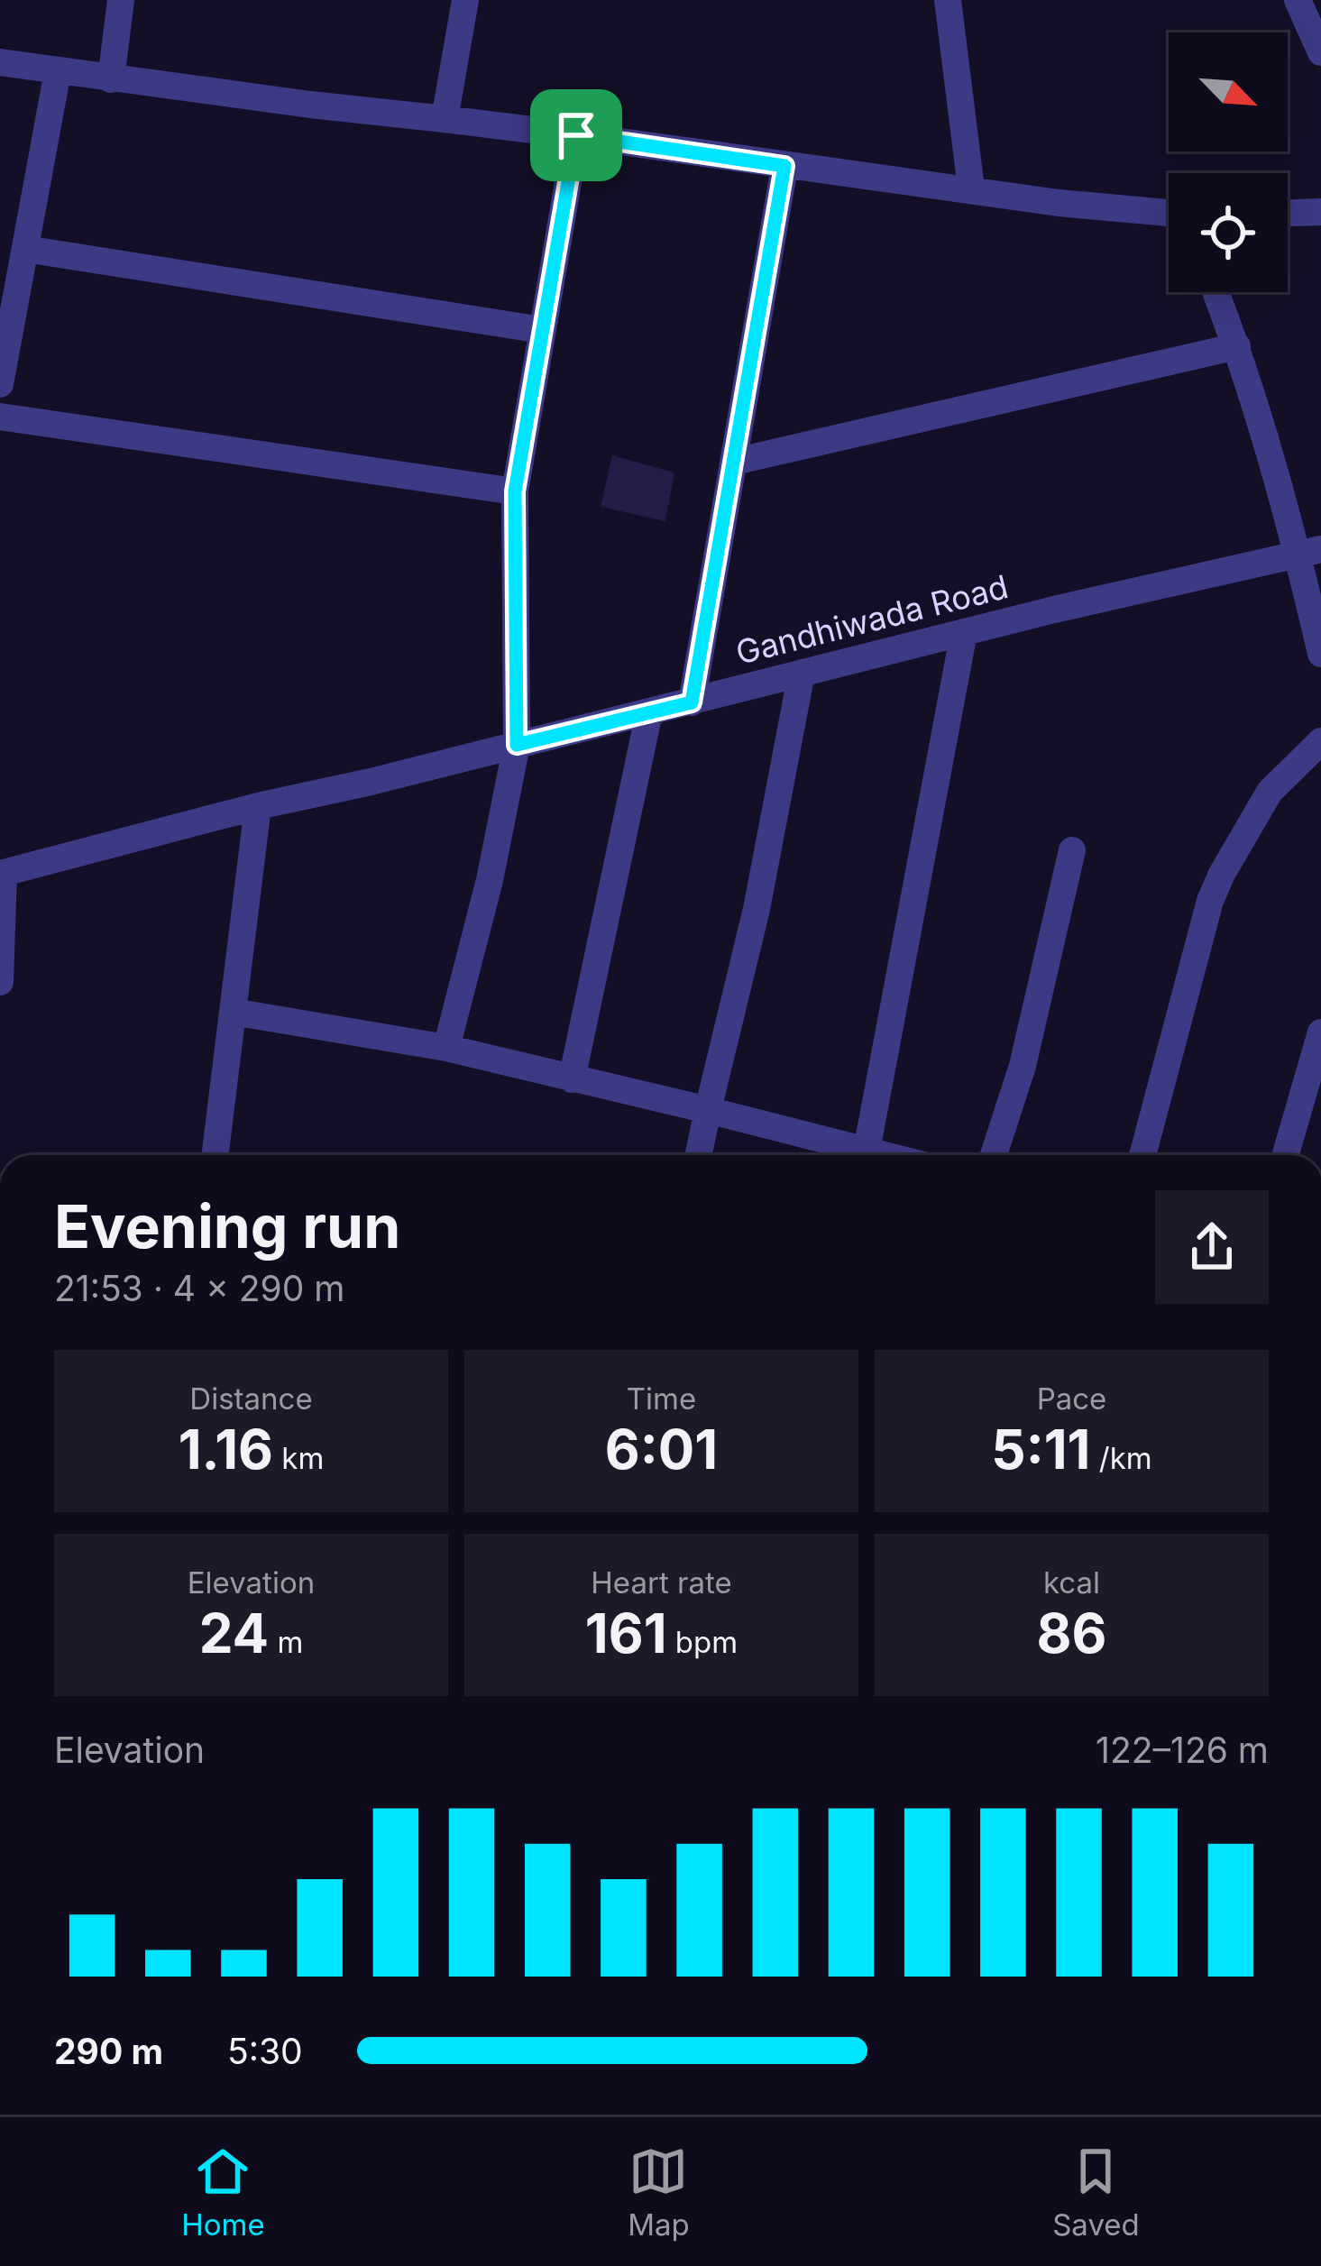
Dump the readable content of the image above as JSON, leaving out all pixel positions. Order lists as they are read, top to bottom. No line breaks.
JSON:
{"streets":{"street":["Gandhiwada Road"]},"north":"bottom right","page":{"heading":["Evening run","21:53 · 4 × 290 m"],"stats":[["Distance","1.16 km"],["Time","6:01"],["Pace","5:11 /km"],["Elevation","24 m"],["Heart rate","161 bpm"],["kcal","86"]],"chart":["Elevation","122–126 m"],"list":[{"name":"290 m","note":"5:30"}],"tabs":["Home","Map","Saved"]}}
